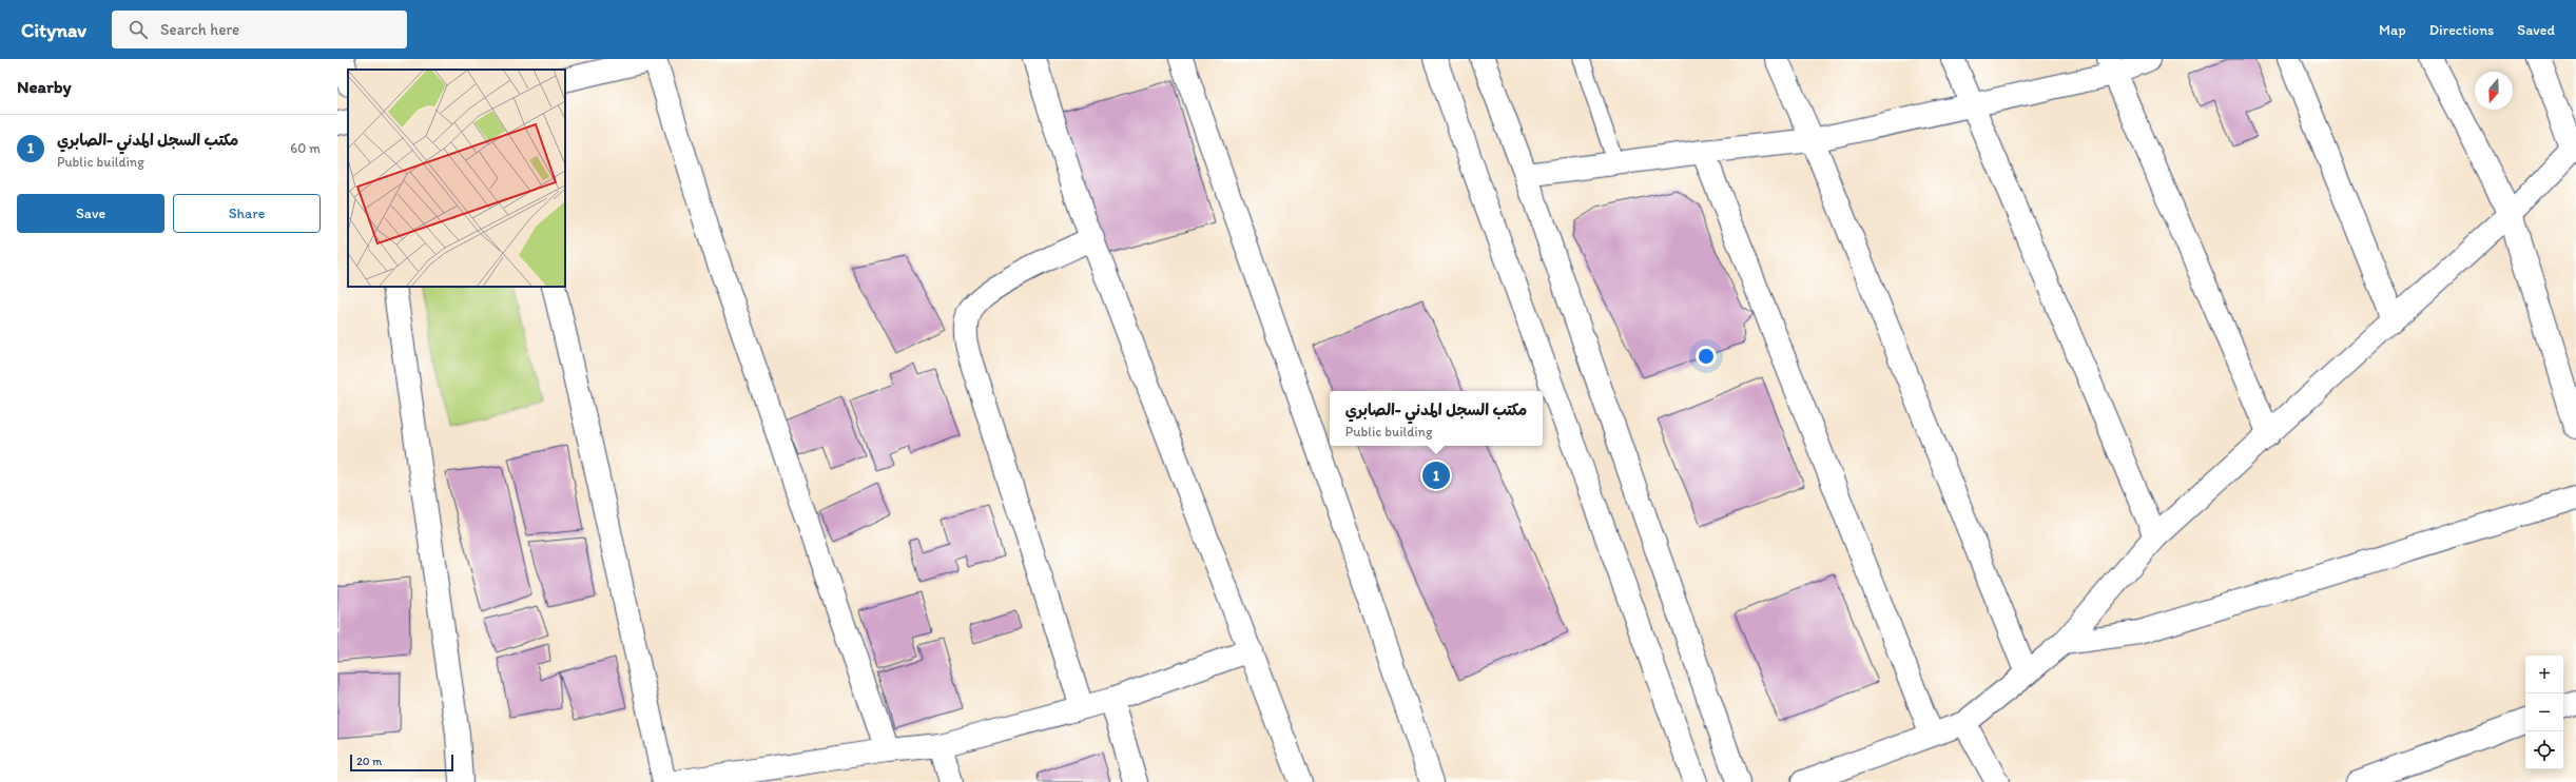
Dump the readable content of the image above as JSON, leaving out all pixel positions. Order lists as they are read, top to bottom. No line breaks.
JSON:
{"scale_bar":"20 m","north":"bottom","page":{"header":"Citynav","search":"Search here","nav":["Map","Directions","Saved"],"heading":"Nearby","list":[{"mark":"1","name":"مكتب السجل المدني -الصابري","note":"Public building","value":"60 m"}],"buttons":["Save","Share"],"popup":["مكتب السجل المدني -الصابري","Public building"],"pins":"1","map_buttons":["+","−"],"scale":"20 m"}}
